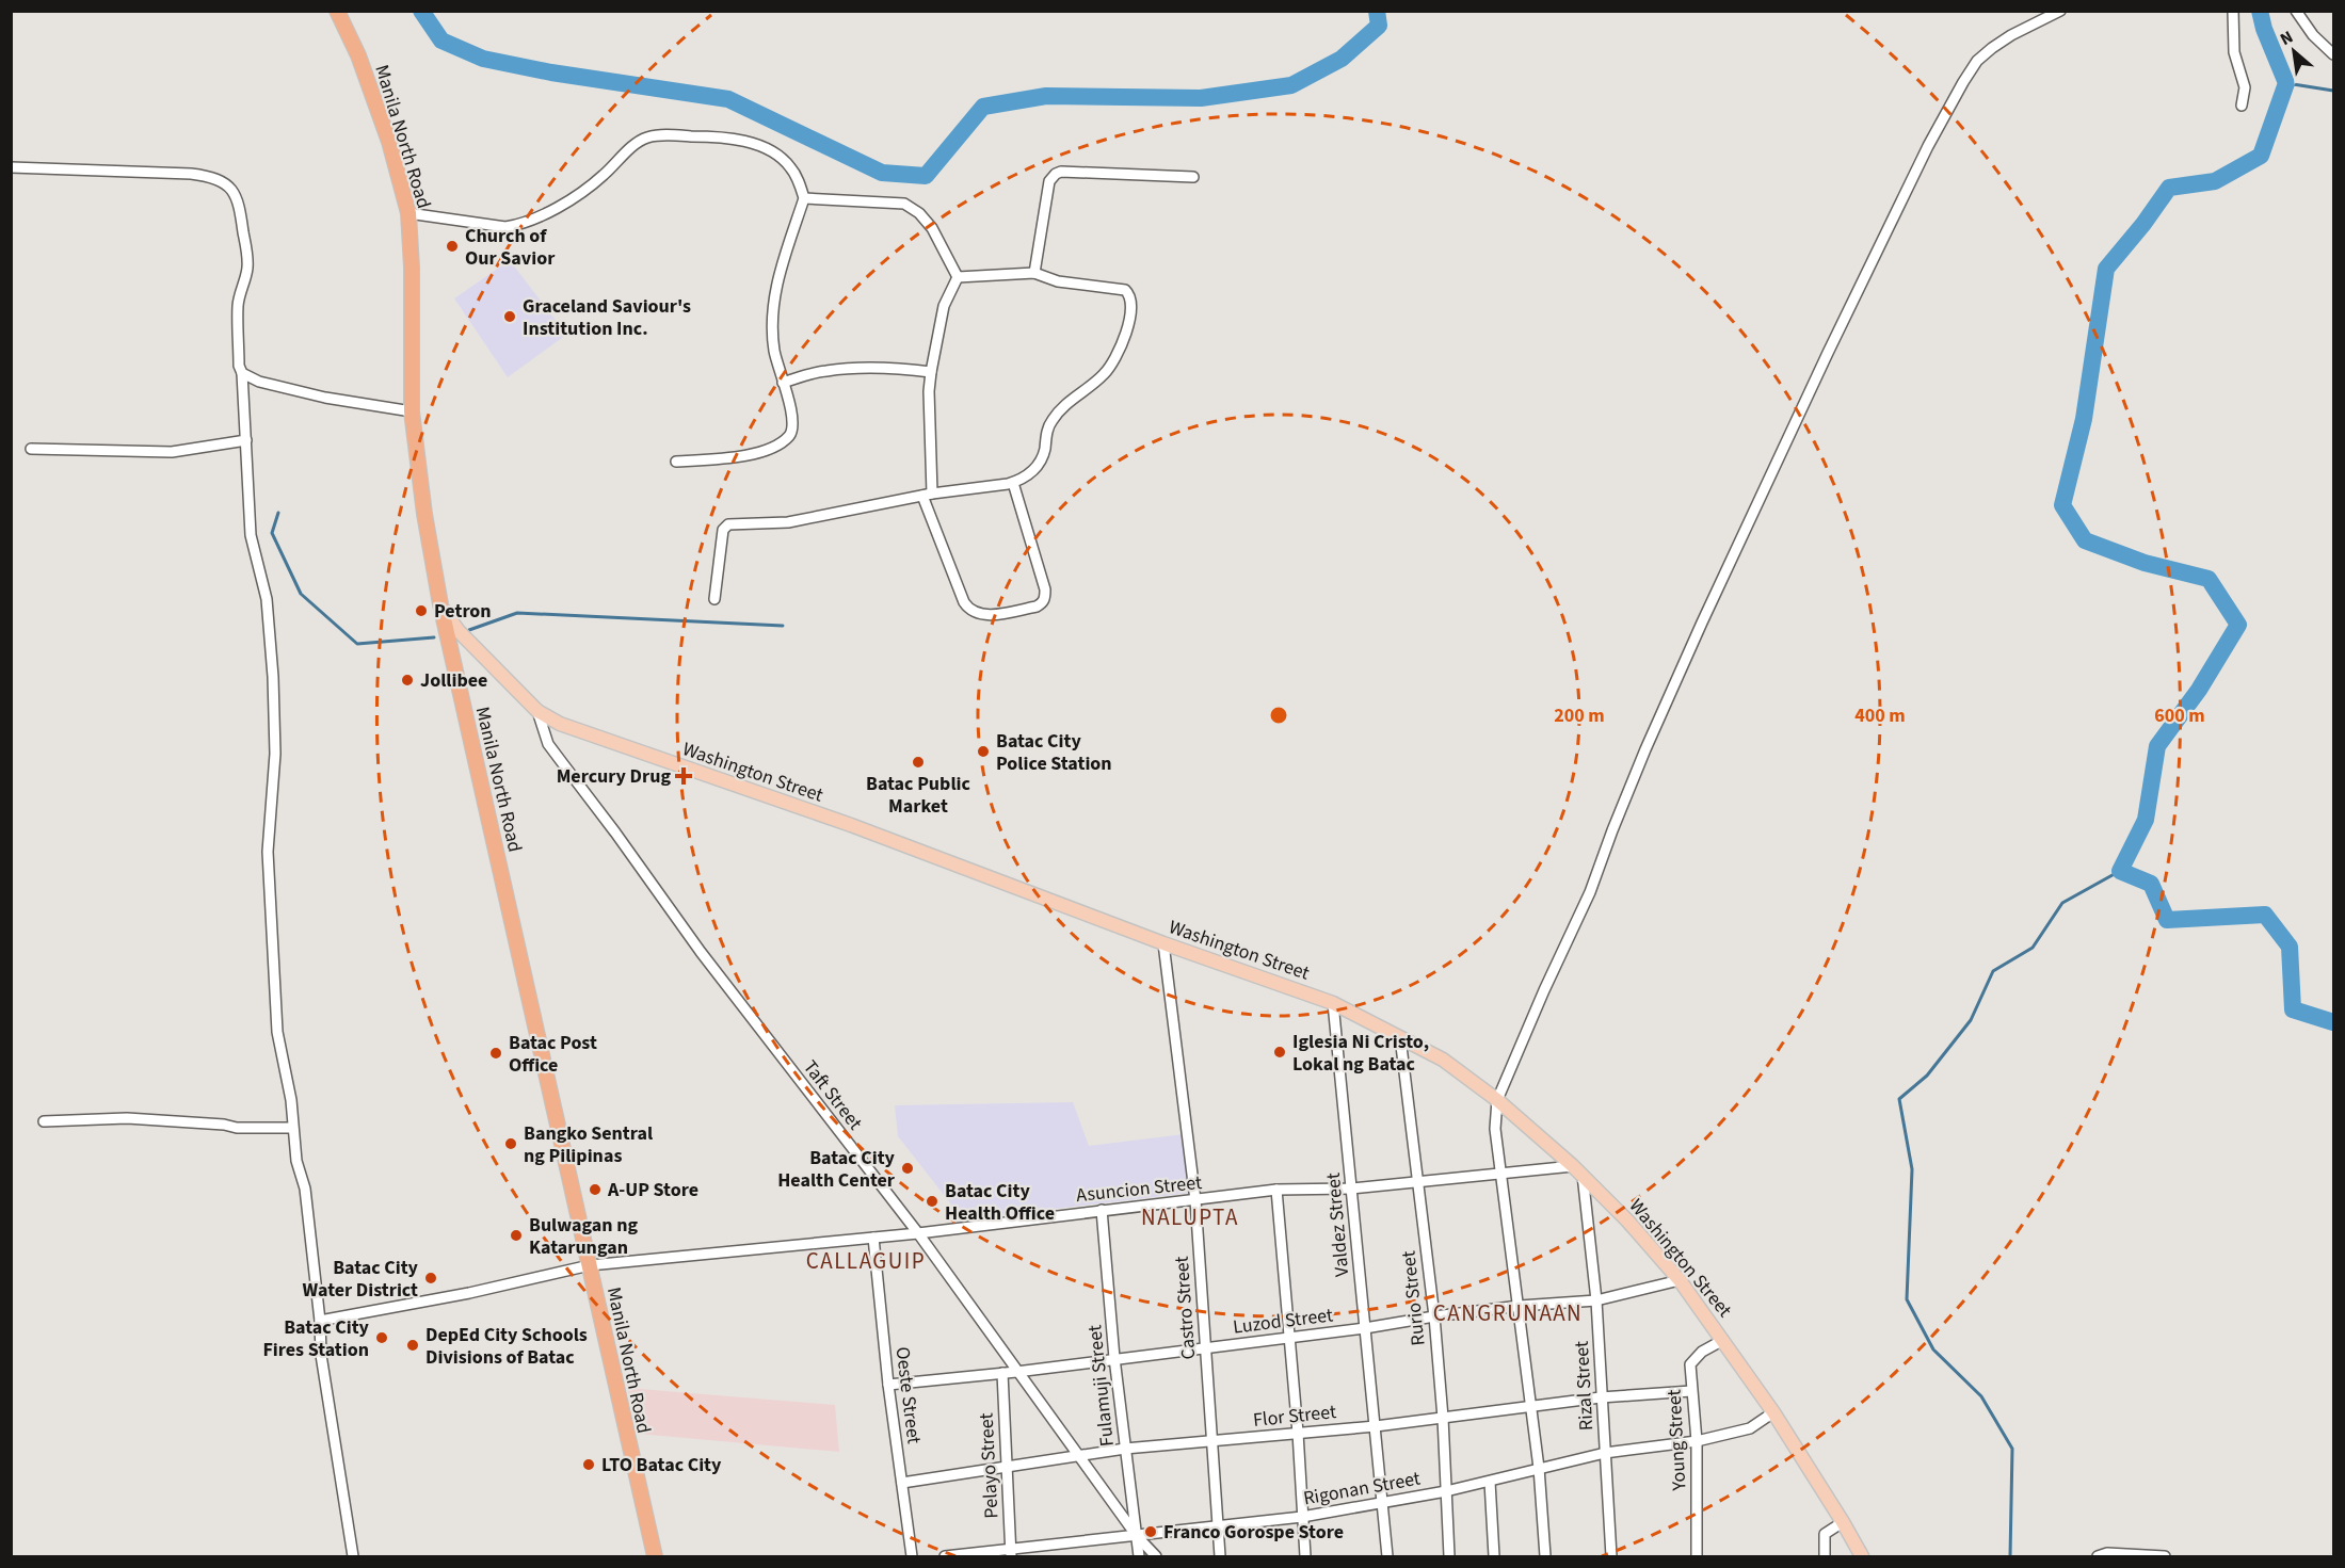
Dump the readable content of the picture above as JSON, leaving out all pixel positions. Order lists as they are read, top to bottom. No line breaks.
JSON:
{"streets":{"highway":["Manila North Road"],"main road":["Washington Street"],"street":["Taft Street","Asuncion Street","Valdez Street","Rurio Street","Castro Street","Luzod Street","Fulamuji Street","Rizal Street","Oeste Street","Flor Street","Young Street","Pelayo Street","Rigonan Street"]},"crossings":[["Manila North Road","Washington Street"],["Manila North Road","Asuncion Street"],["Washington Street","Taft Street"],["Washington Street","Asuncion Street"],["Washington Street","Valdez Street"],["Washington Street","Rurio Street"],["Washington Street","Castro Street"],["Washington Street","Luzod Street"],["Washington Street","Rizal Street"],["Washington Street","Young Street"],["Washington Street","Rigonan Street"],["Taft Street","Asuncion Street"],["Taft Street","Luzod Street"],["Taft Street","Fulamuji Street"],["Taft Street","Flor Street"],["Taft Street","Rigonan Street"],["Asuncion Street","Valdez Street"],["Asuncion Street","Rurio Street"],["Asuncion Street","Castro Street"],["Asuncion Street","Fulamuji Street"],["Asuncion Street","Rizal Street"],["Asuncion Street","Oeste Street"],["Valdez Street","Luzod Street"],["Valdez Street","Flor Street"],["Valdez Street","Rigonan Street"],["Rurio Street","Luzod Street"],["Rurio Street","Flor Street"],["Rurio Street","Rigonan Street"],["Castro Street","Luzod Street"],["Castro Street","Flor Street"],["Castro Street","Rigonan Street"],["Luzod Street","Fulamuji Street"],["Luzod Street","Rizal Street"],["Luzod Street","Oeste Street"],["Luzod Street","Pelayo Street"],["Fulamuji Street","Flor Street"],["Fulamuji Street","Rigonan Street"],["Rizal Street","Flor Street"],["Rizal Street","Rigonan Street"],["Oeste Street","Flor Street"],["Flor Street","Young Street"],["Flor Street","Pelayo Street"],["Young Street","Rigonan Street"],["Pelayo Street","Rigonan Street"]],"districts":["NALUPTA","CALLAGUIP","CANGRUNAAN"],"places":{"other":["Church of Our Savior","Graceland Saviour's Institution Inc.","Petron","Jollibee","Batac City Police Station","Batac Public Market","Iglesia Ni Cristo, Lokal ng Batac","Batac Post Office","Bangko Sentral ng Pilipinas","Batac City Health Center","A-UP Store","Batac City Health Office","Bulwagan ng Katarungan","Batac City Water District","Batac City Fires Station","DepEd City Schools Divisions of Batac","LTO Batac City","Franco Gorospe Store"],"health":["Mercury Drug"]},"north":"top left","rings":["200 m","400 m","600 m"]}
